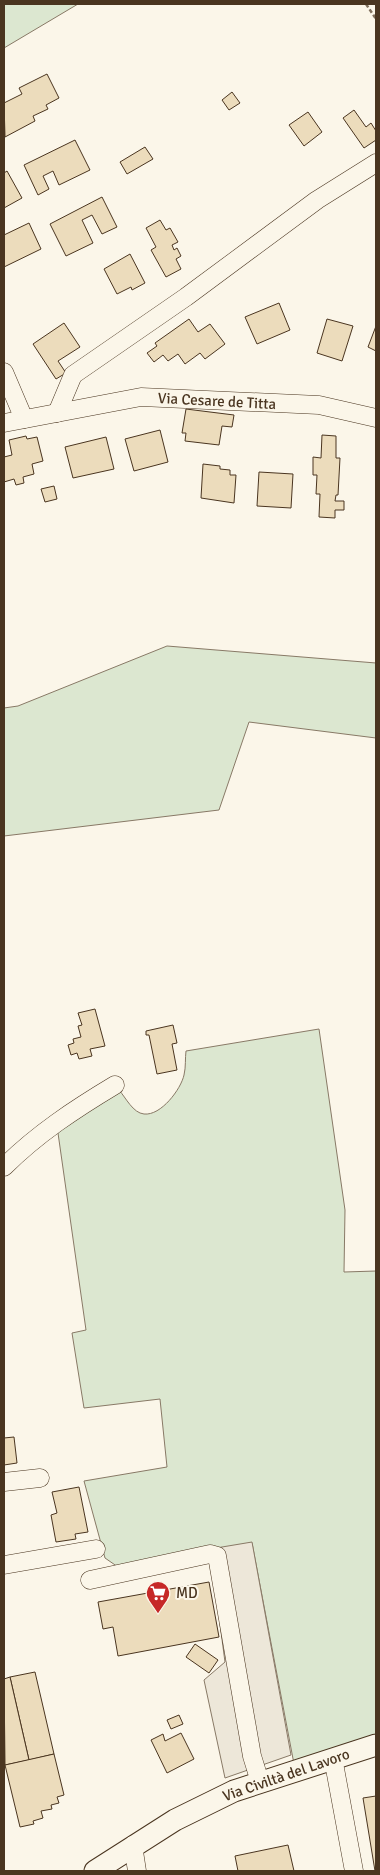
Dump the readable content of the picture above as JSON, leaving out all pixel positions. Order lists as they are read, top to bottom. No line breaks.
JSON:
{"streets":{"main road":["Via Civiltà del Lavoro"],"street":["Via Cesare de Titta"]},"places":{"supermarket":["MD"]}}
